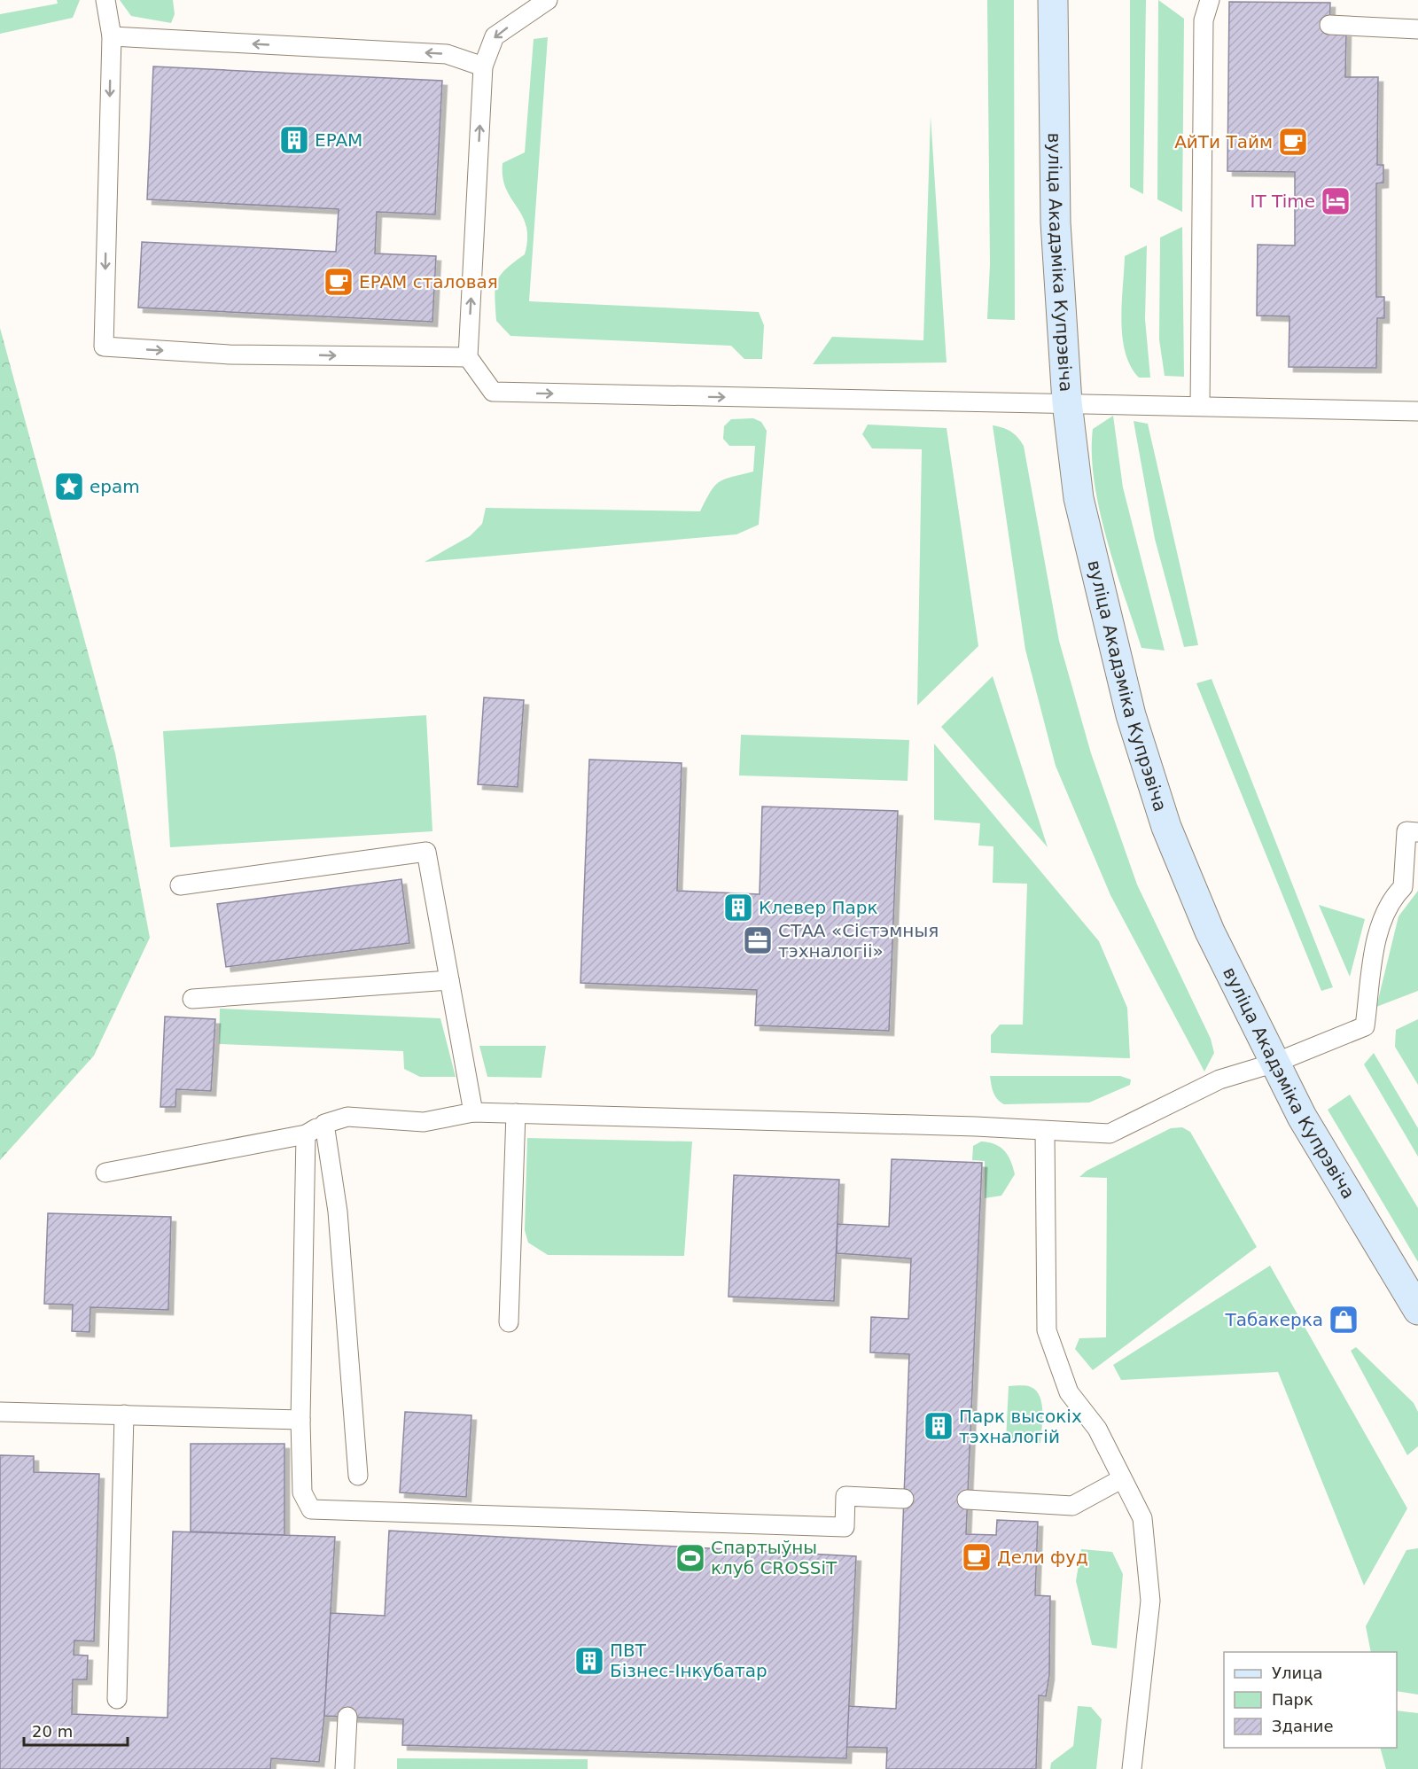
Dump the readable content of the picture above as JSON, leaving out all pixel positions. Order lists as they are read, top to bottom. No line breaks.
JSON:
{"streets":{"main road":["вуліца Акадэміка Купрэвіча"]},"places":{"building":["EPAM","Клевер Парк","Парк высокіх тэхналогій","ПВТ Бізнес-Інкубатар"],"cafe":["АйТи Тайм","EPAM сталовая","Дели фуд"],"hotel":["IT Time"],"place":["epam"],"office":["СТАА «Сістэмныя тэхналогіі»"],"shop":["Табакерка"],"sports":["Спартыўны клуб CROSSiT"]},"legend":["Улица","Парк","Здание"],"scale_bar":"20 m"}
